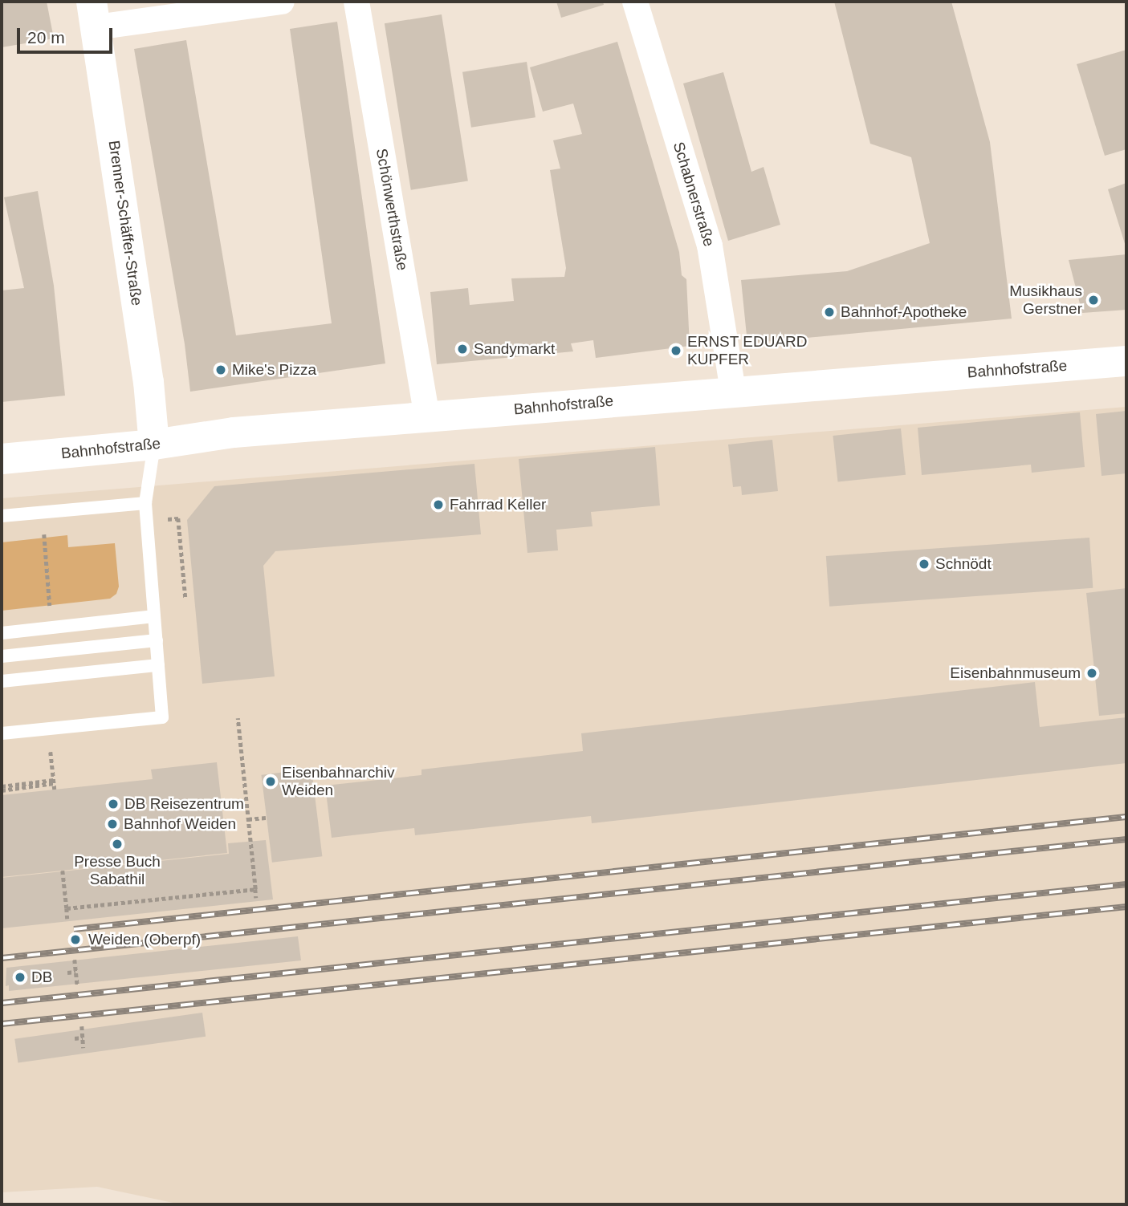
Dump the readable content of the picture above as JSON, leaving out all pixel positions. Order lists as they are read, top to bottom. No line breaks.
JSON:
{"streets":{"main road":["Brenner-Schäffer-Straße","Bahnhofstraße"],"street":["Schabnerstraße","Schönwerthstraße"]},"crossings":[["Schabnerstraße","Bahnhofstraße"],["Schönwerthstraße","Bahnhofstraße"],["Brenner-Schäffer-Straße","Bahnhofstraße"]],"places":["Musikhaus Gerstner","Bahnhof-Apotheke","Sandymarkt","ERNST EDUARD KUPFER","Mike's Pizza","Fahrrad Keller","Schnödt","Eisenbahnmuseum","Eisenbahnarchiv Weiden","DB Reisezentrum","Bahnhof Weiden","Presse Buch Sabathil","Weiden (Oberpf)","DB"],"scale_bar":"20 m"}
